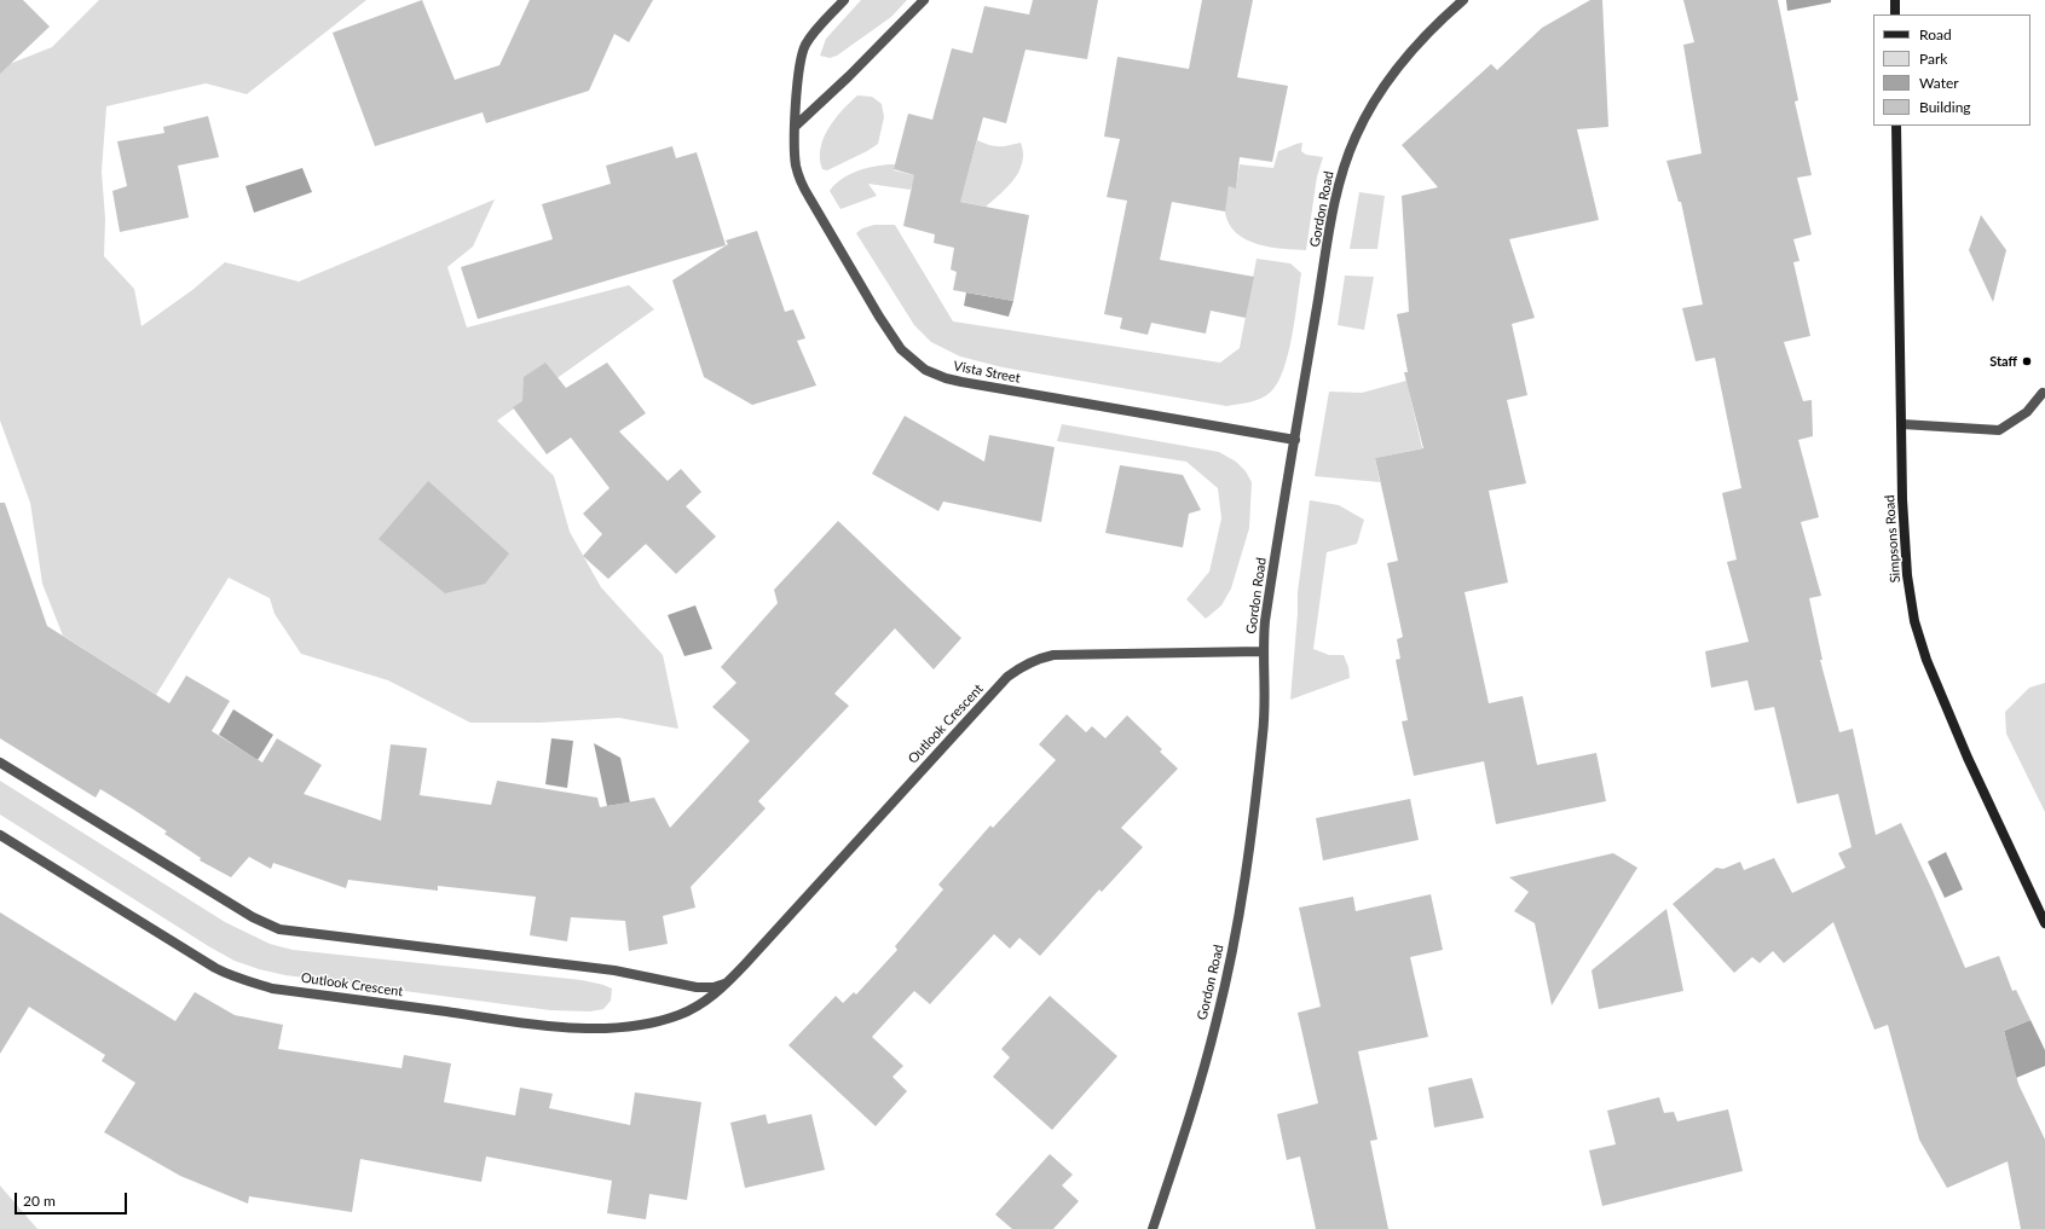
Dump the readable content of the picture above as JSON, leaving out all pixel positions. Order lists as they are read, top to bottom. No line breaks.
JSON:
{"streets":{"main road":["Simpsons Road"],"street":["Gordon Road","Vista Street","Outlook Crescent"]},"crossings":[["Gordon Road","Vista Street"],["Gordon Road","Outlook Crescent"]],"places":["Staff"],"legend":["Road","Park","Water","Building"],"scale_bar":"20 m"}
